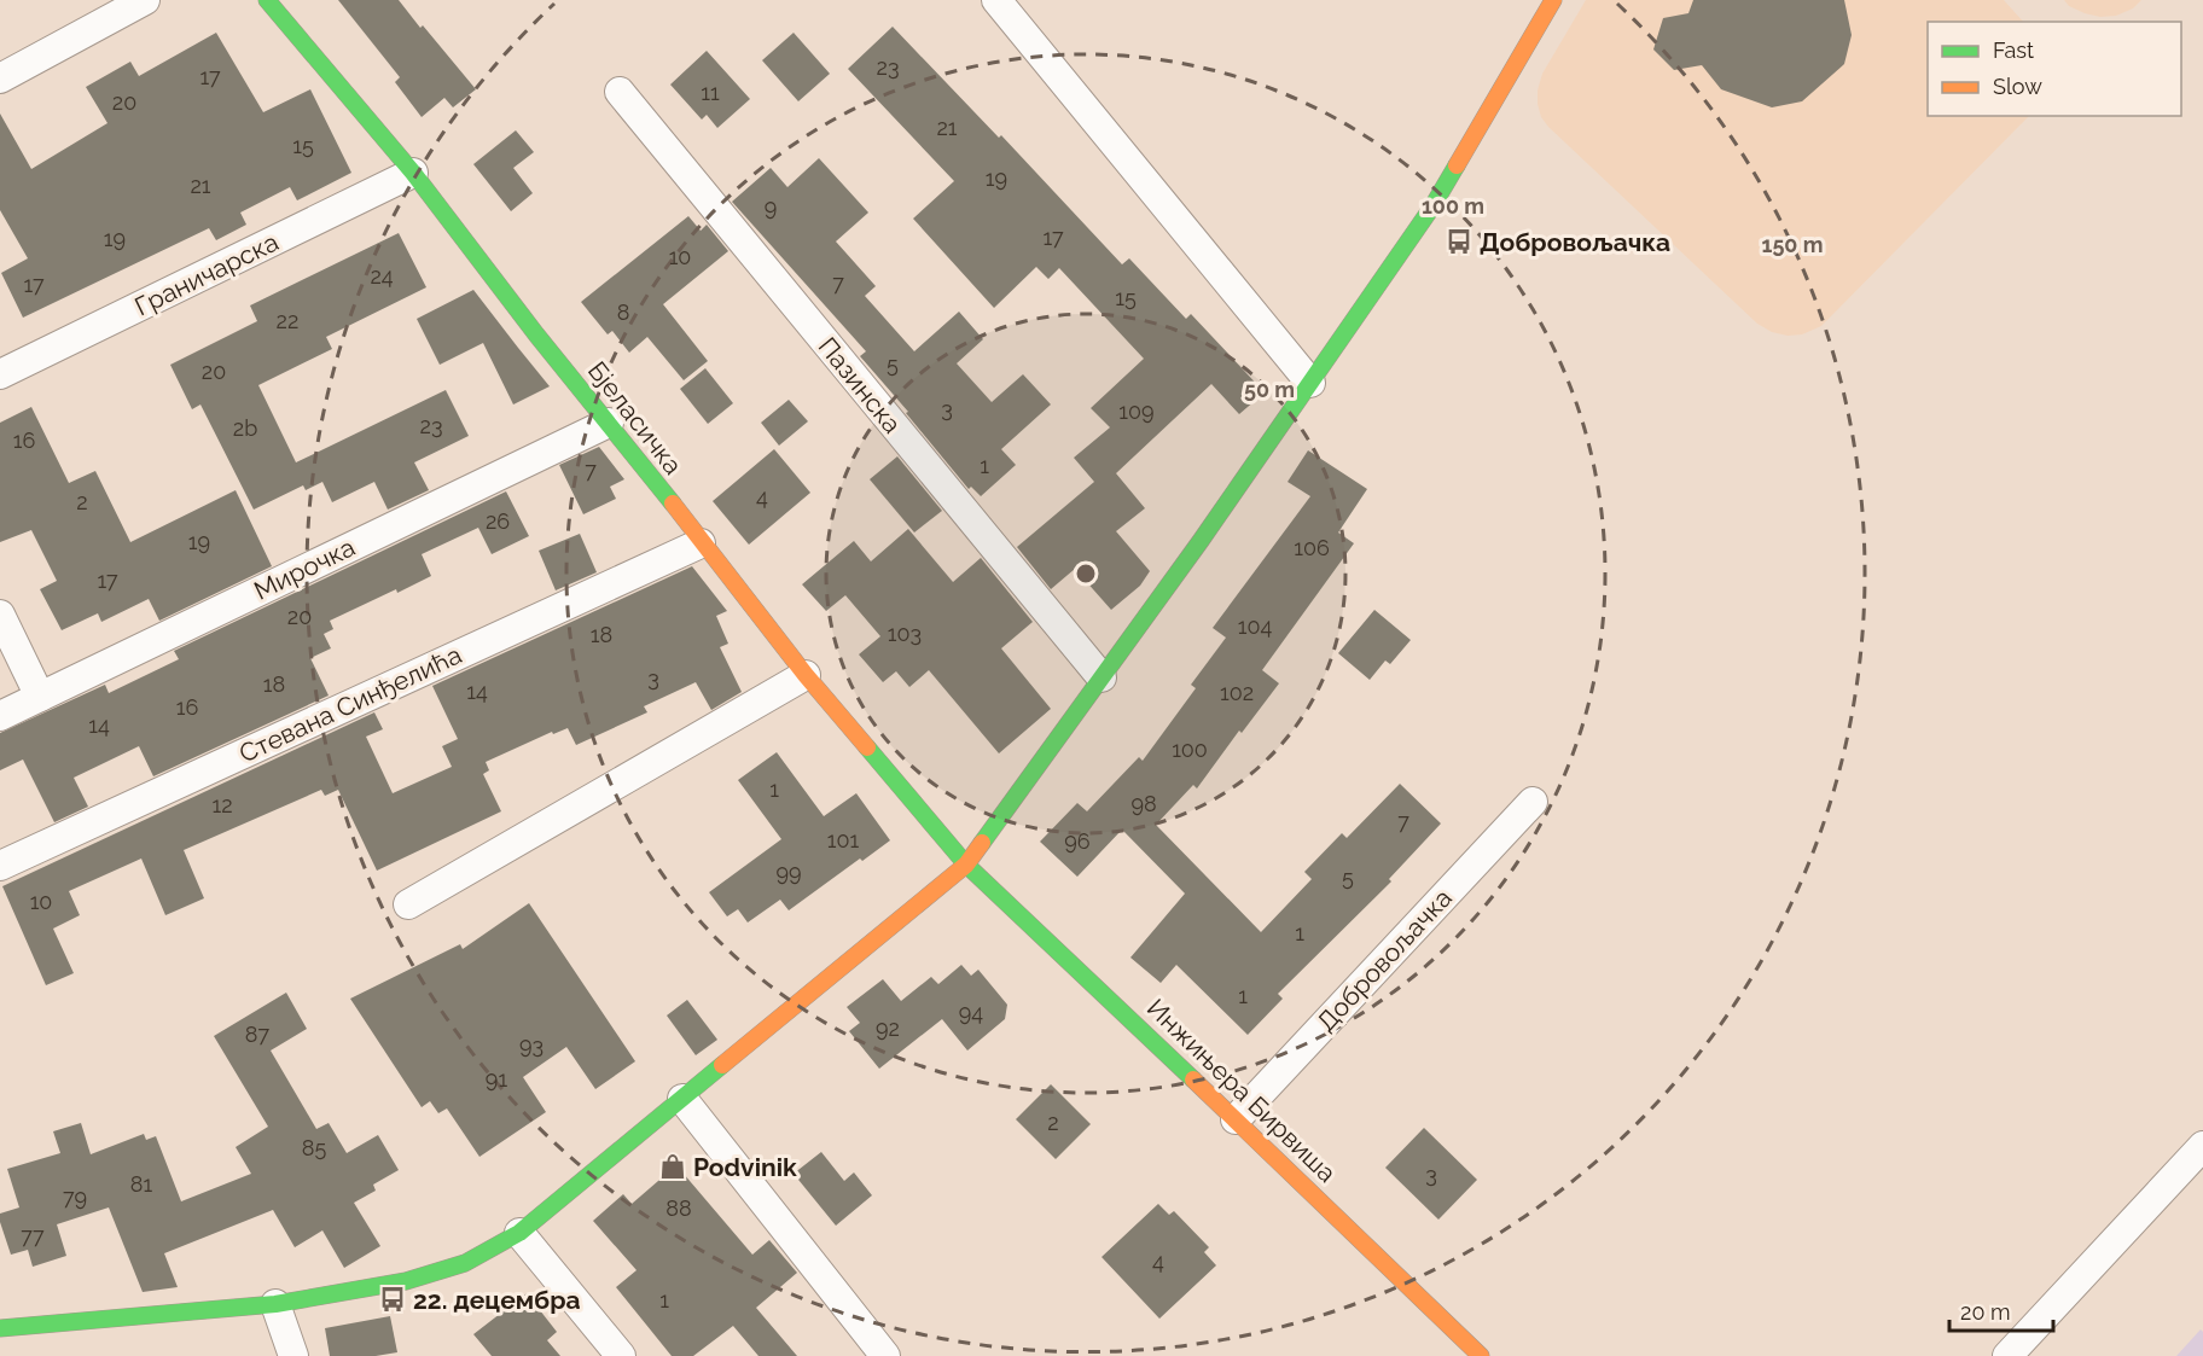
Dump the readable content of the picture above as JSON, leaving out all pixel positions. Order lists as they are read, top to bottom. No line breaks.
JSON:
{"streets":{"street":["Граничарска","Пазинска","Бјеласичка","Мирочка","Стевана Синђелића","Добровољачка","Инжињера Бирвиша"]},"crossings":[["Граничарска","Бјеласичка"],["Бјеласичка","Мирочка"],["Бјеласичка","Стевана Синђелића"],["Бјеласичка","Инжињера Бирвиша"],["Добровољачка","Инжињера Бирвиша"]],"places":{"bus stop":["Добровољачка","22. децембра"],"shop":["Podvinik"]},"house_numbers":["23","17","11","20","21","15","19","21","9","17","19","10","24","7","17","15","8","22","5","20","3","109","23","2b","16","1","7","4","2","26","19","106","17","20","104","103","18","3","18","14","102","16","14","100","1","98","12","7","101","96","99","5","10","1","1","94","92","87","93","91","2","85","3","81","79","88","77","4","1"],"legend":["Fast","Slow"],"scale_bar":"20 m","rings":["100 m","150 m","50 m"]}
